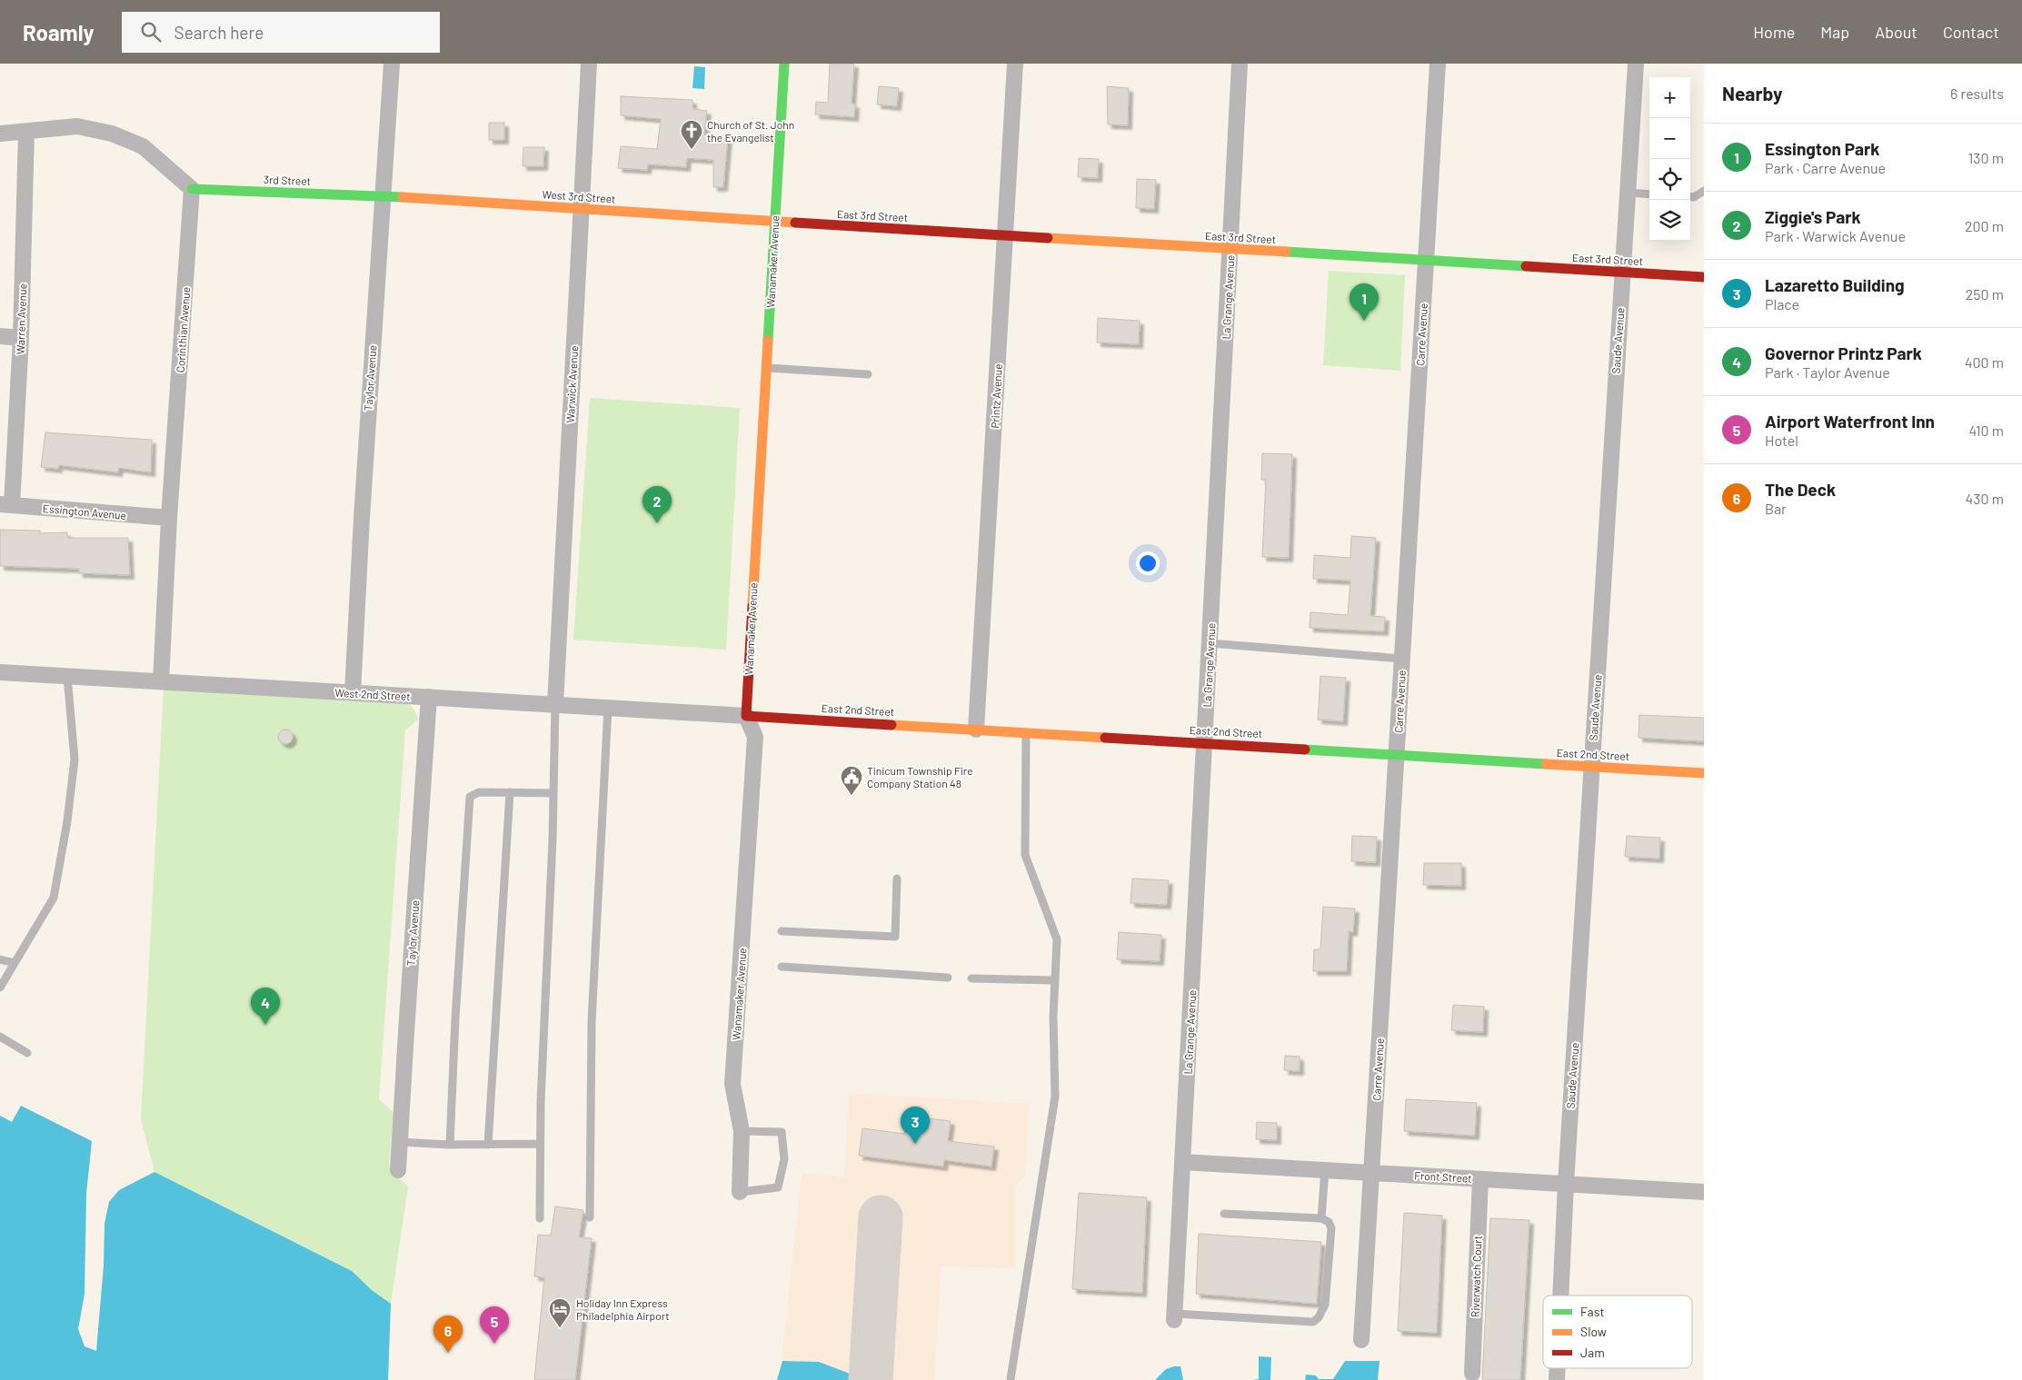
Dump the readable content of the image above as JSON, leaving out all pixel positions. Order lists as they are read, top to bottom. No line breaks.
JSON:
{"streets":{"street":["3rd Street","West 3rd Street","East 3rd Street","Wanamaker Avenue","La Grange Avenue","Warren Avenue","Corinthian Avenue","Carre Avenue","Saude Avenue","Taylor Avenue","Warwick Avenue","Printz Avenue","Essington Avenue","West 2nd Street","East 2nd Street","Front Street","Riverwatch Court"]},"crossings":[["3rd Street","West 3rd Street"],["3rd Street","Corinthian Avenue"],["3rd Street","Taylor Avenue"],["West 3rd Street","East 3rd Street"],["West 3rd Street","Wanamaker Avenue"],["West 3rd Street","Taylor Avenue"],["West 3rd Street","Warwick Avenue"],["East 3rd Street","Wanamaker Avenue"],["East 3rd Street","La Grange Avenue"],["East 3rd Street","Carre Avenue"],["East 3rd Street","Saude Avenue"],["East 3rd Street","Printz Avenue"],["Wanamaker Avenue","West 2nd Street"],["Wanamaker Avenue","East 2nd Street"],["La Grange Avenue","East 2nd Street"],["La Grange Avenue","Front Street"],["Warren Avenue","Essington Avenue"],["Corinthian Avenue","Essington Avenue"],["Corinthian Avenue","West 2nd Street"],["Carre Avenue","East 2nd Street"],["Carre Avenue","Front Street"],["Saude Avenue","East 2nd Street"],["Saude Avenue","Front Street"],["Taylor Avenue","West 2nd Street"],["Warwick Avenue","West 2nd Street"],["Printz Avenue","East 2nd Street"],["West 2nd Street","East 2nd Street"],["Front Street","Riverwatch Court"]],"places":{"church":["Church of St. John the Evangelist"],"public building":["Tinicum Township Fire Company Station 48"],"hotel":["Holiday Inn Express Philadelphia Airport"]},"legend":["Fast","Slow","Jam"],"page":{"header":"Roamly","search":"Search here","nav":["Home","Map","About","Contact"],"heading":["Nearby","6 results"],"map_buttons":["+","−"],"list":[{"mark":"1","name":"Essington Park","note":"Park · Carre Avenue","value":"130 m"},{"mark":"2","name":"Ziggie's Park","note":"Park · Warwick Avenue","value":"200 m"},{"mark":"3","name":"Lazaretto Building","note":"Place","value":"250 m"},{"mark":"4","name":"Governor Printz Park","note":"Park · Taylor Avenue","value":"400 m"},{"mark":"5","name":"Airport Waterfront Inn","note":"Hotel","value":"410 m"},{"mark":"6","name":"The Deck","note":"Bar","value":"430 m"}],"pins":["1","2","4","3","5","6"]}}
